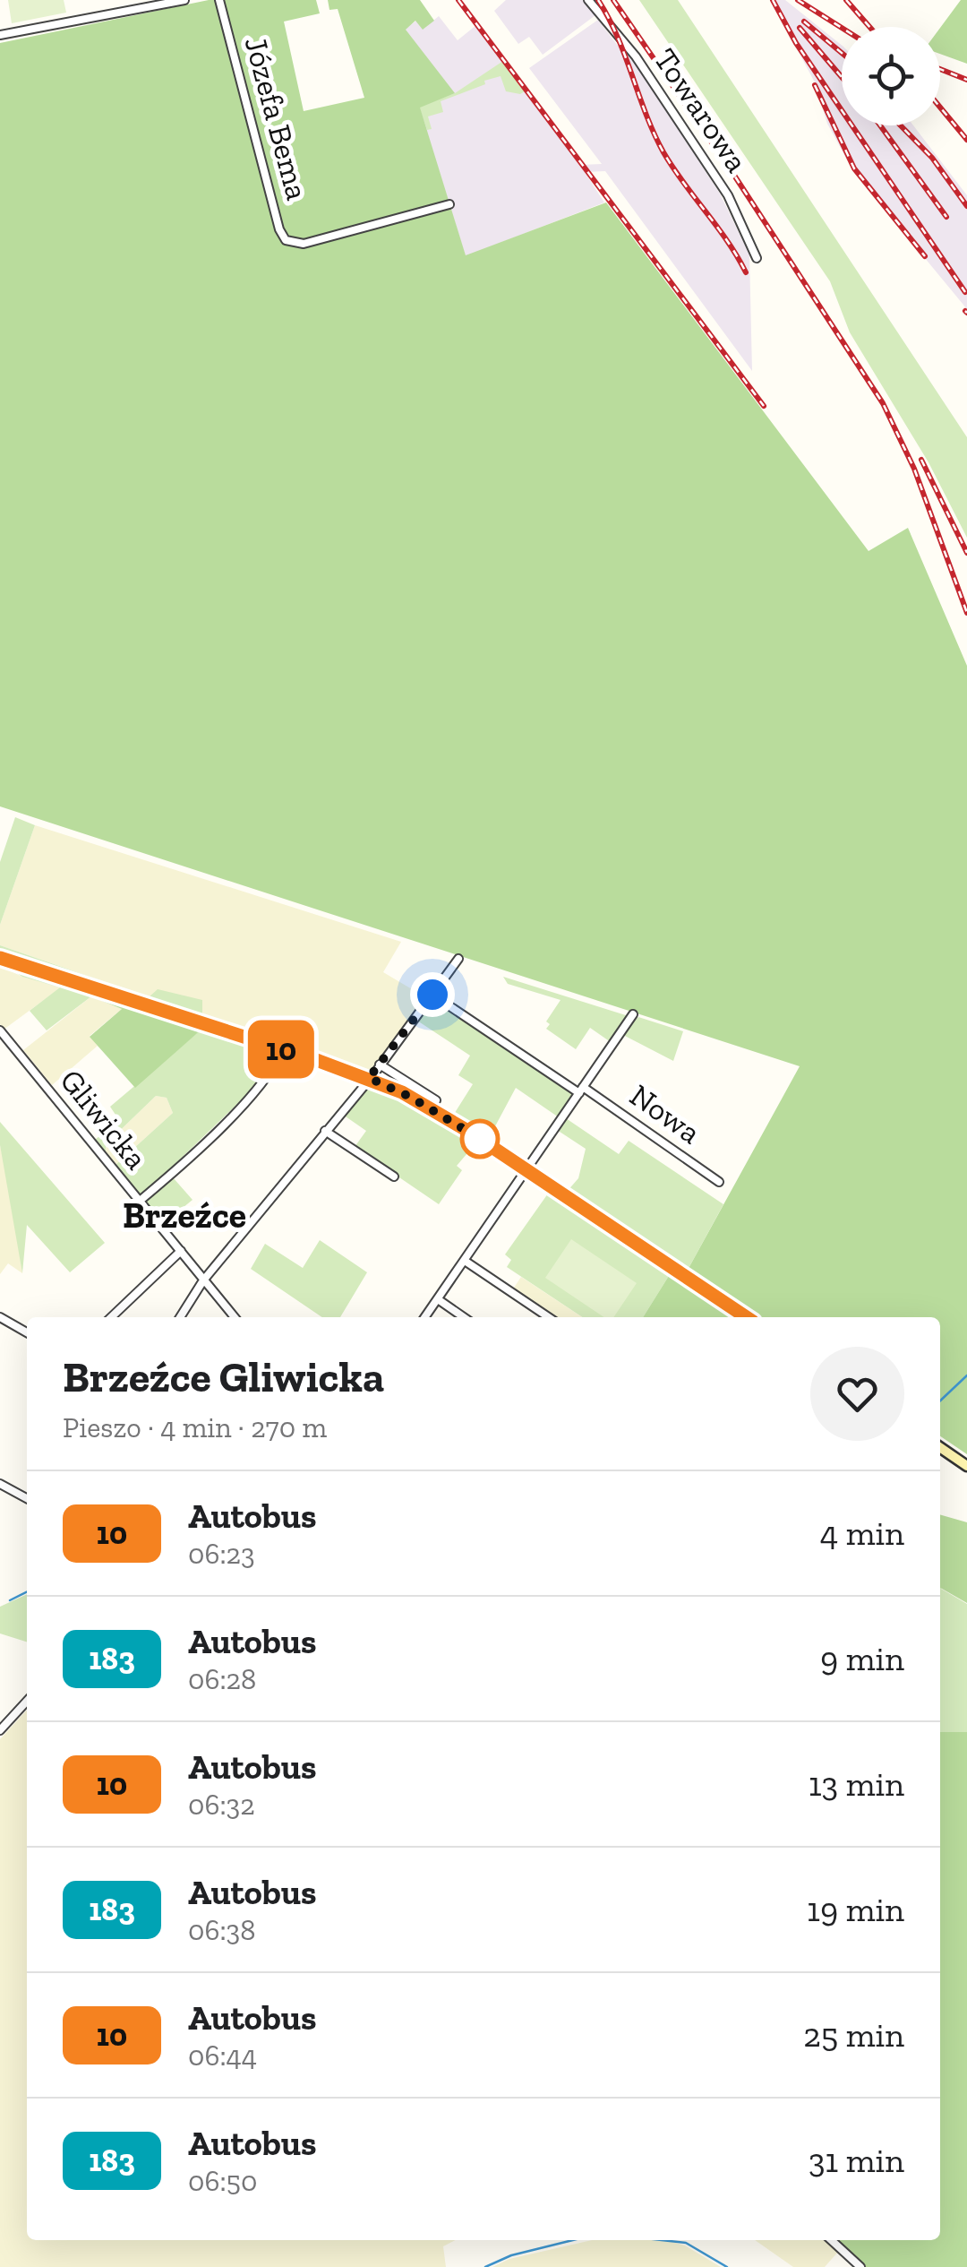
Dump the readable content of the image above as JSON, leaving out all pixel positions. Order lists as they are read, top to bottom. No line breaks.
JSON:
{"streets":{"street":["Towarowa","Józefa Bema","Nowa","Gliwicka"]},"districts":["Brzeźce"],"lines":["bus line 10"],"page":{"on_map":"10","heading":["Brzeźce Gliwicka","Pieszo · 4 min · 270 m"],"list":[{"mark":"10","name":"Autobus","note":"06:23","value":"4 min"},{"mark":"183","name":"Autobus","note":"06:28","value":"9 min"},{"mark":"10","name":"Autobus","note":"06:32","value":"13 min"},{"mark":"183","name":"Autobus","note":"06:38","value":"19 min"},{"mark":"10","name":"Autobus","note":"06:44","value":"25 min"},{"mark":"183","name":"Autobus","note":"06:50","value":"31 min"}]}}
